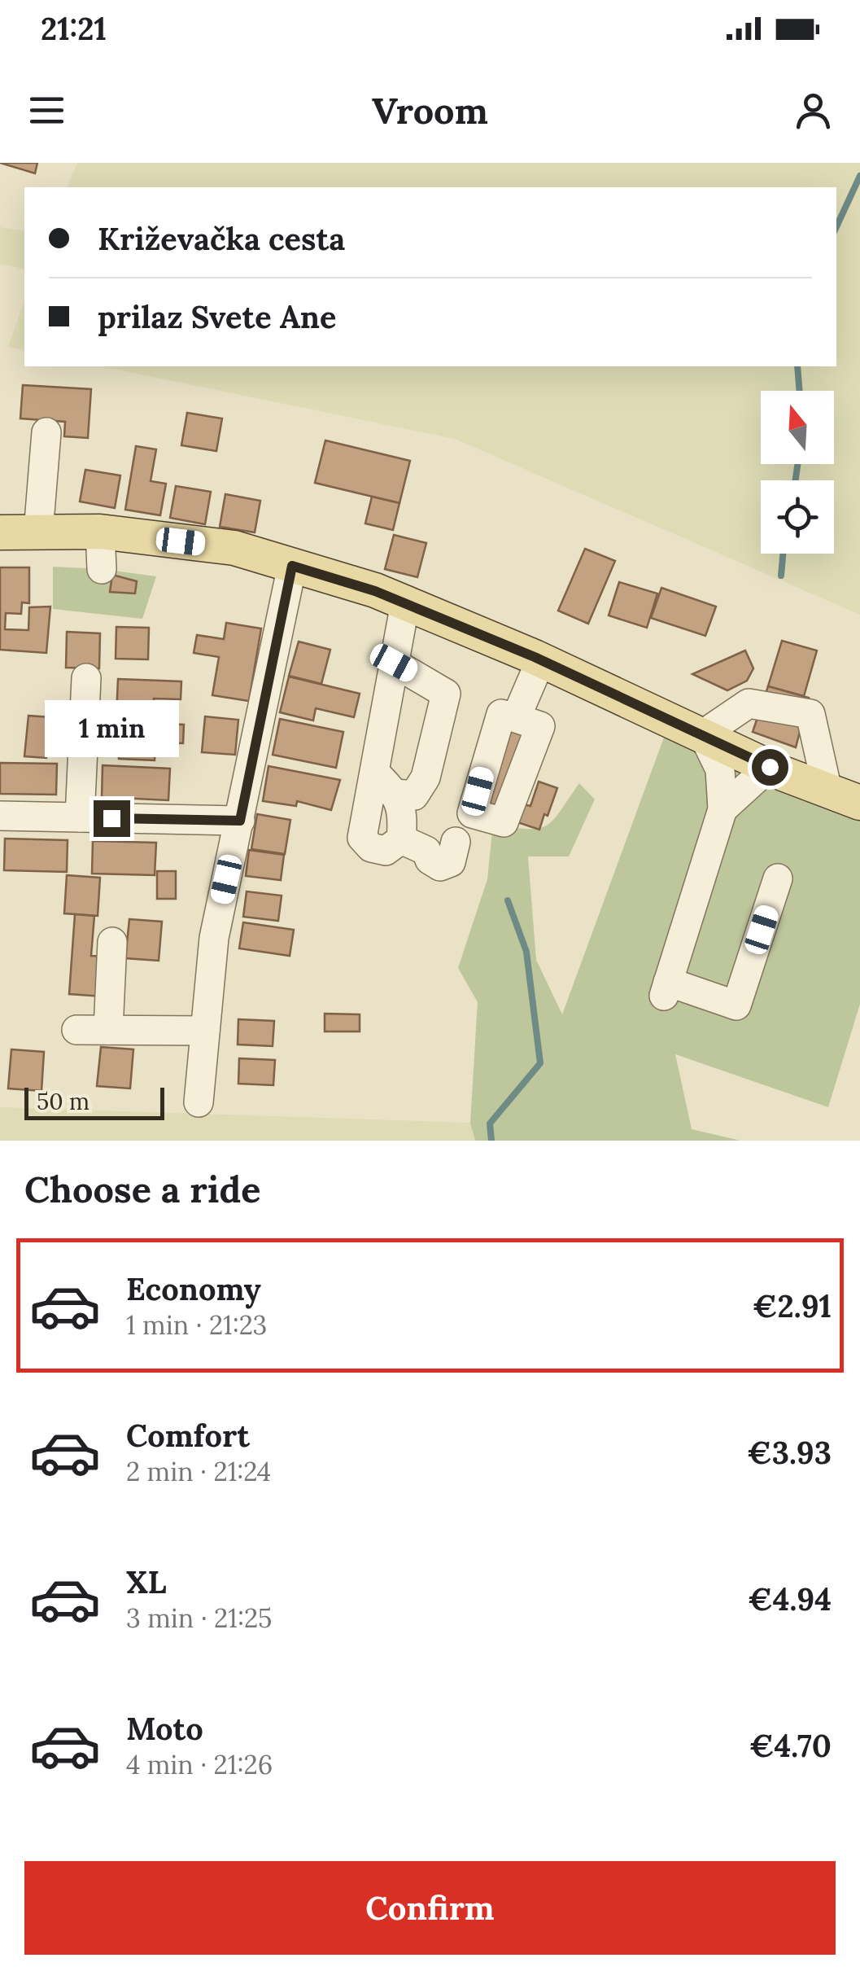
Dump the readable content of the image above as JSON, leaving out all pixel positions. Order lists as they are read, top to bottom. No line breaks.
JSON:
{"scale_bar":"50 m","north":"top","page":{"status":"21:21","header":"Vroom","banner":["Križevačka cesta","prilaz Svete Ane"],"bubble":"1 min","scale":"50 m","heading":"Choose a ride","list":[{"name":"Economy","note":"1 min · 21:23","value":"€2.91"},{"name":"Comfort","note":"2 min · 21:24","value":"€3.93"},{"name":"XL","note":"3 min · 21:25","value":"€4.94"},{"name":"Moto","note":"4 min · 21:26","value":"€4.70"}],"buttons":"Confirm"}}
